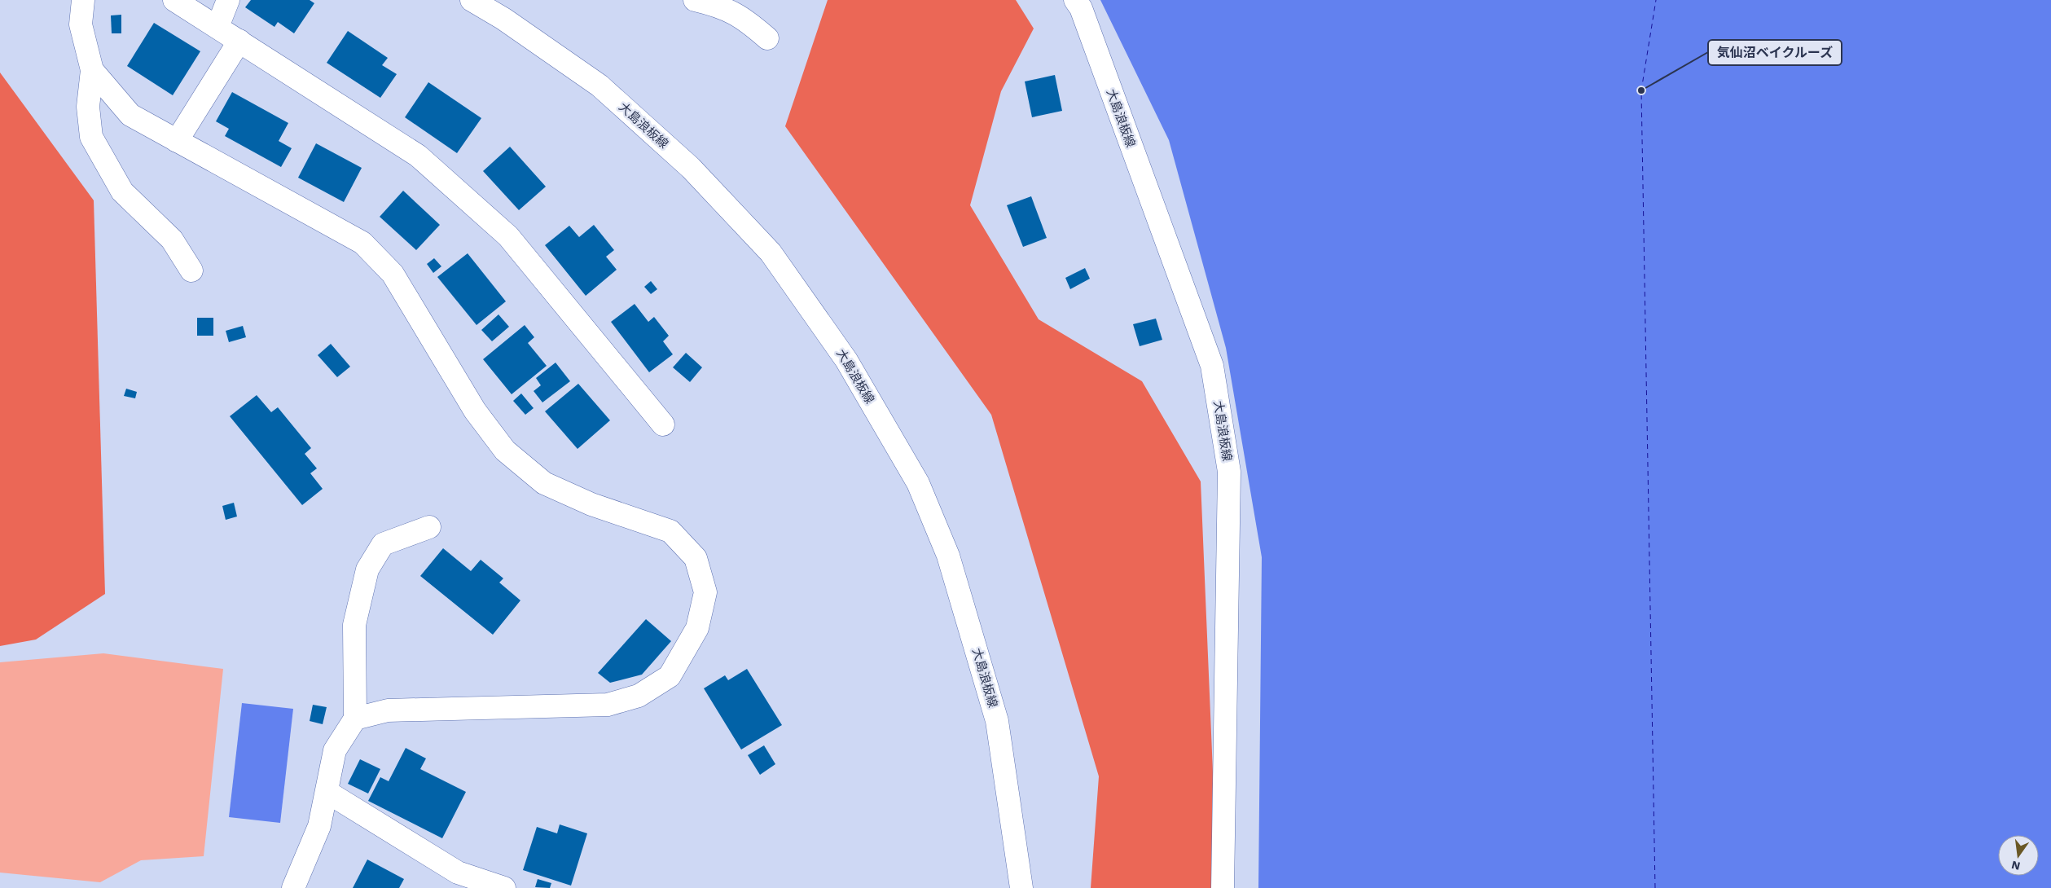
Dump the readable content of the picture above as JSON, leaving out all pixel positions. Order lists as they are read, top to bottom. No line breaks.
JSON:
{"streets":{"street":["大島浪板線"]},"places":["気仙沼ベイクルーズ"],"north":"bottom"}
